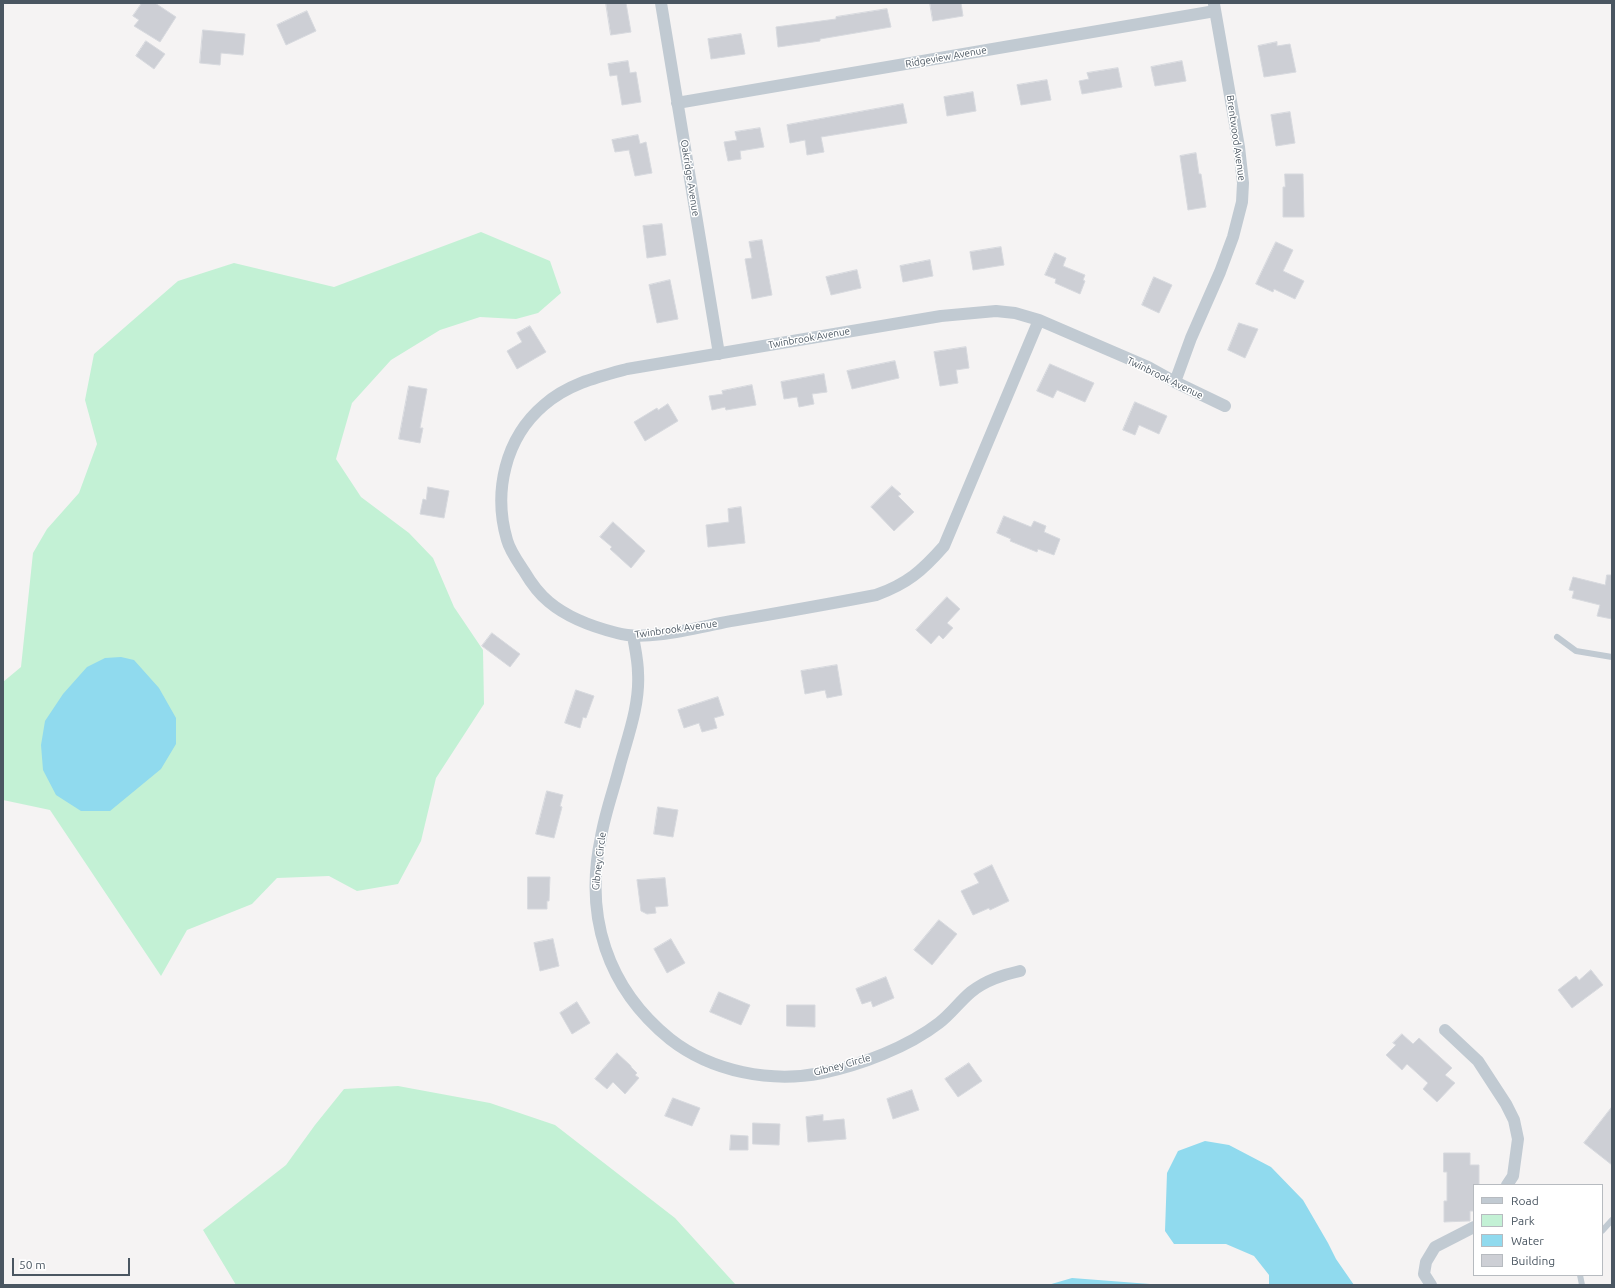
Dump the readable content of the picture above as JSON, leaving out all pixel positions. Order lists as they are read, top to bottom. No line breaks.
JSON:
{"streets":{"street":["Ridgeview Avenue","Brentwood Avenue","Oakridge Avenue","Twinbrook Avenue","Gibney Circle"]},"crossings":[["Ridgeview Avenue","Brentwood Avenue"],["Ridgeview Avenue","Oakridge Avenue"],["Brentwood Avenue","Twinbrook Avenue"],["Oakridge Avenue","Twinbrook Avenue"],["Twinbrook Avenue","Gibney Circle"]],"legend":["Road","Park","Water","Building"],"scale_bar":"50 m"}
